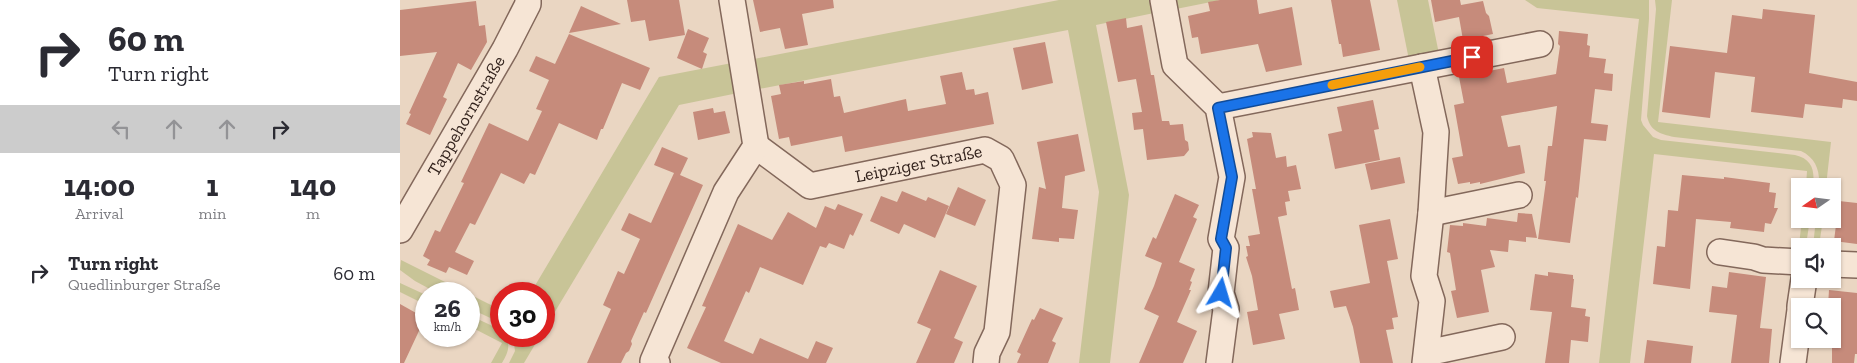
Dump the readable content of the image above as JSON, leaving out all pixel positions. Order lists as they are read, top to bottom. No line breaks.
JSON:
{"streets":{"street":["Tappehornstraße","Leipziger Straße"]},"north":"left","page":{"turn":["60 m","Turn right"],"eta":["14:00","Arrival","1","min","140","m"],"list":[{"name":"Turn right","note":"Quedlinburger Straße","value":"60 m"}],"speed":"26 km/h","limit":"30"}}
